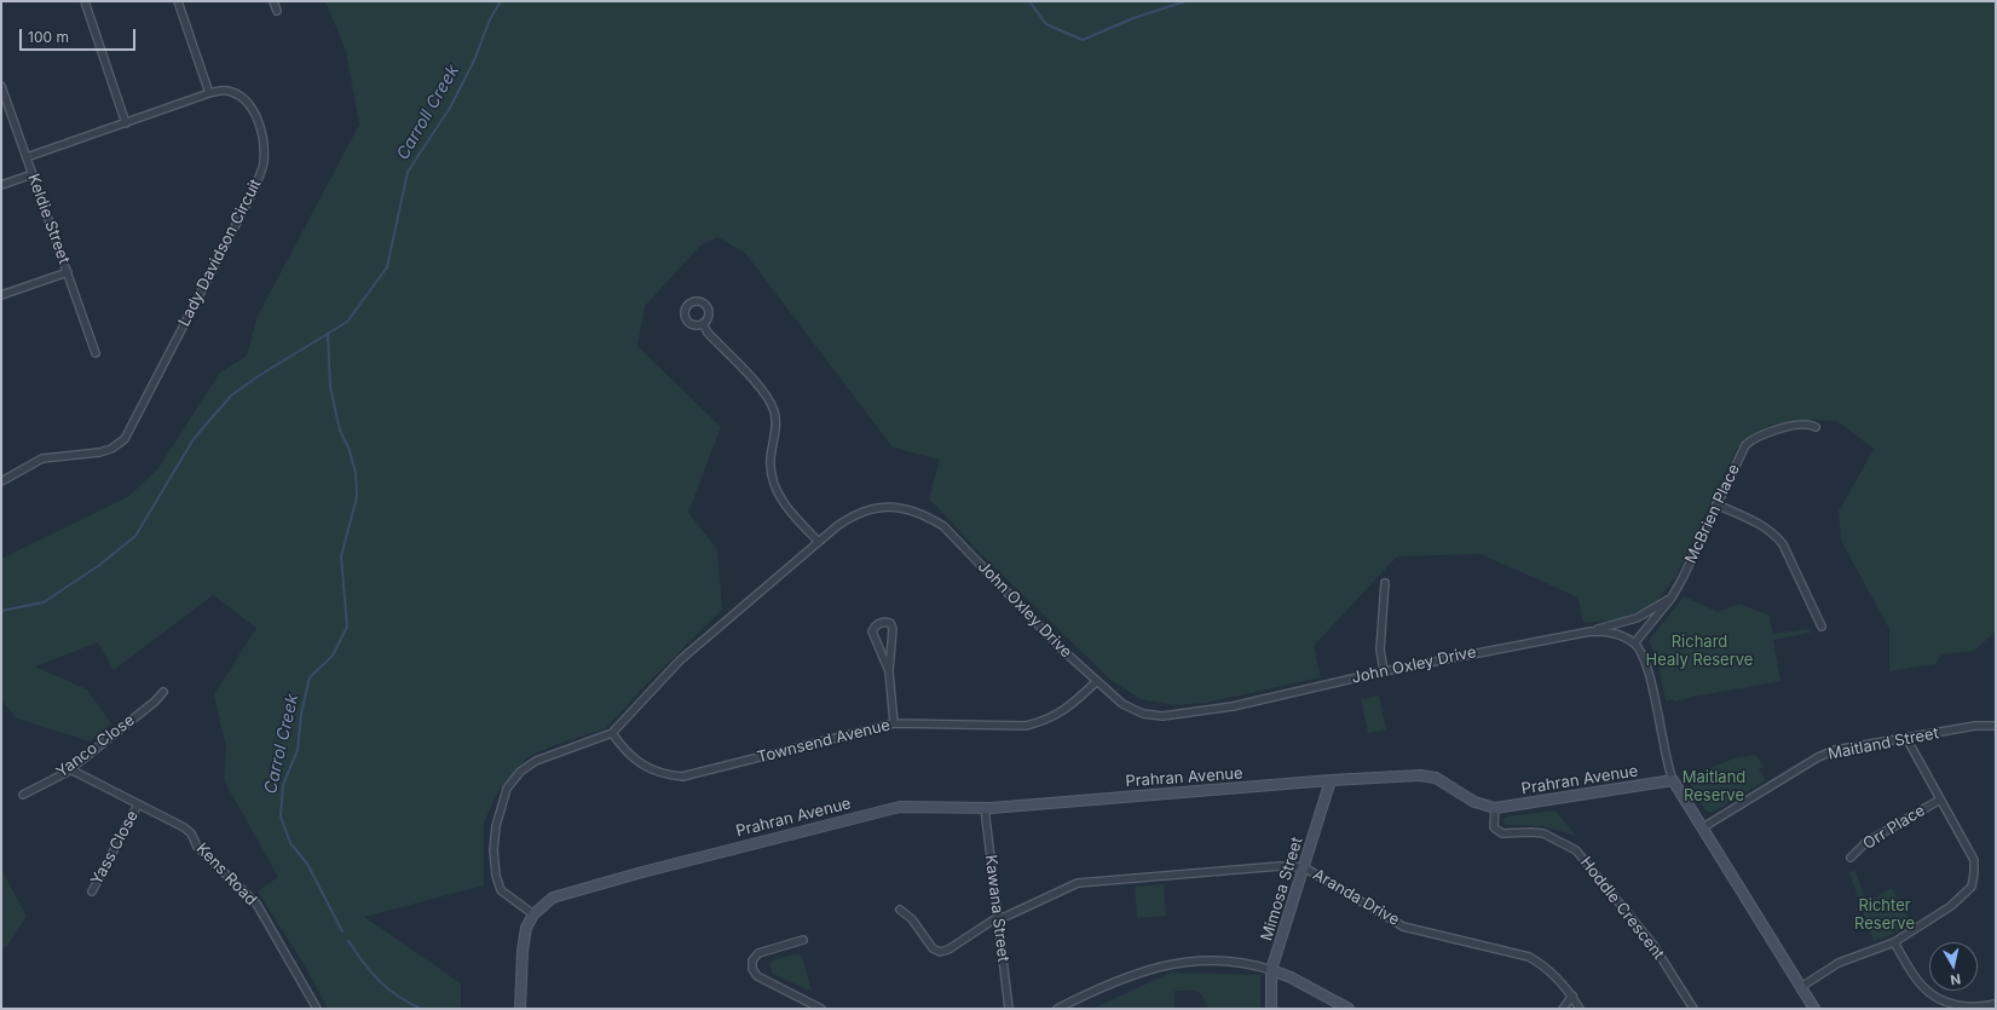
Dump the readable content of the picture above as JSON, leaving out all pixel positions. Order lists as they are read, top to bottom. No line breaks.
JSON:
{"streets":{"street":["Keldie Street","Lady Davidson Circuit","McBrien Place","John Oxley Drive","Townsend Avenue","Maitland Street","Yanco Close","Prahran Avenue","Orr Place","Yass Close","Kens Road","Mimosa Street","Aranda Drive","Kawana Street","Hoddle Crescent"]},"crossings":[["Keldie Street","Lady Davidson Circuit"],["McBrien Place","John Oxley Drive"],["John Oxley Drive","Townsend Avenue"],["John Oxley Drive","Prahran Avenue"],["Yanco Close","Kens Road"],["Prahran Avenue","Mimosa Street"],["Prahran Avenue","Kawana Street"],["Prahran Avenue","Hoddle Crescent"],["Yass Close","Kens Road"],["Mimosa Street","Aranda Drive"],["Aranda Drive","Kawana Street"]],"water":["Carroll Creek","Carrol Creek"],"parks":["Richard Healy Reserve","Maitland Reserve","Richter Reserve"],"scale_bar":"100 m","north":"bottom"}
